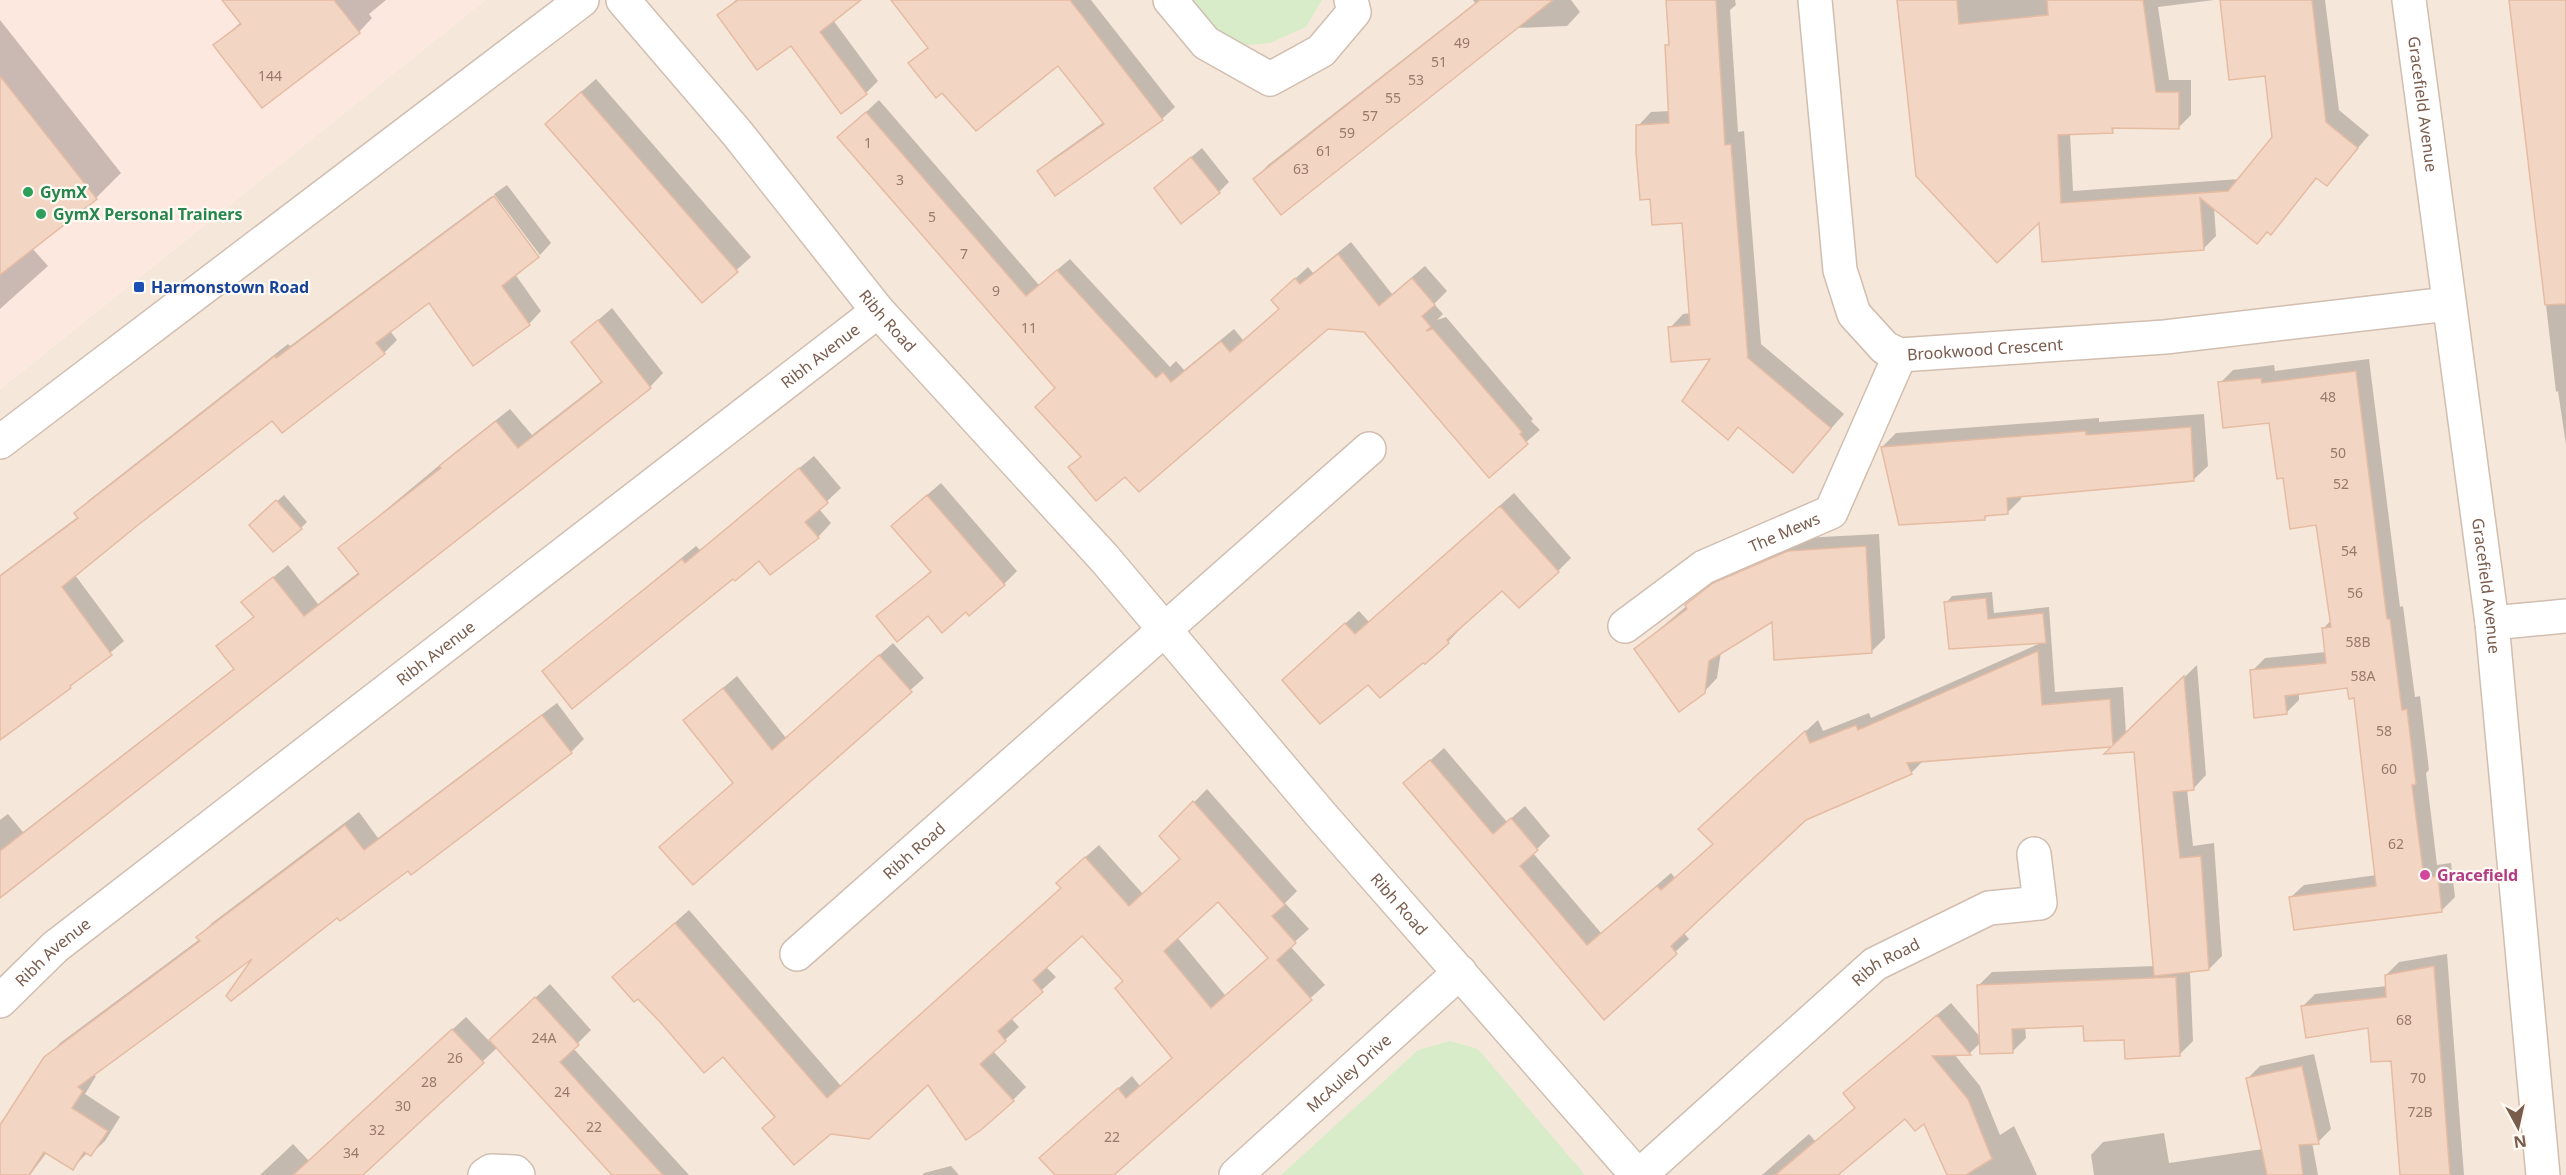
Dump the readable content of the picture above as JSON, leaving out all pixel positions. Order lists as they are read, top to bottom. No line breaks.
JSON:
{"streets":{"street":["Gracefield Avenue","Ribh Road","Brookwood Crescent","Ribh Avenue","The Mews","McAuley Drive"]},"crossings":[["Gracefield Avenue","Brookwood Crescent"],["Ribh Road","Ribh Avenue"],["Ribh Road","McAuley Drive"],["Brookwood Crescent","The Mews"]],"places":{"other":["GymX","GymX Personal Trainers","Gracefield"],"transit":["Harmonstown Road"]},"house_numbers":["49","51","144","53","55","57","59","1","61","63","3","5","7","9","11","48","50","52","54","56","58B","58A","58","60","62","68","24A","26","70","28","24","30","72B","22","32","22","34"],"north":"bottom"}
